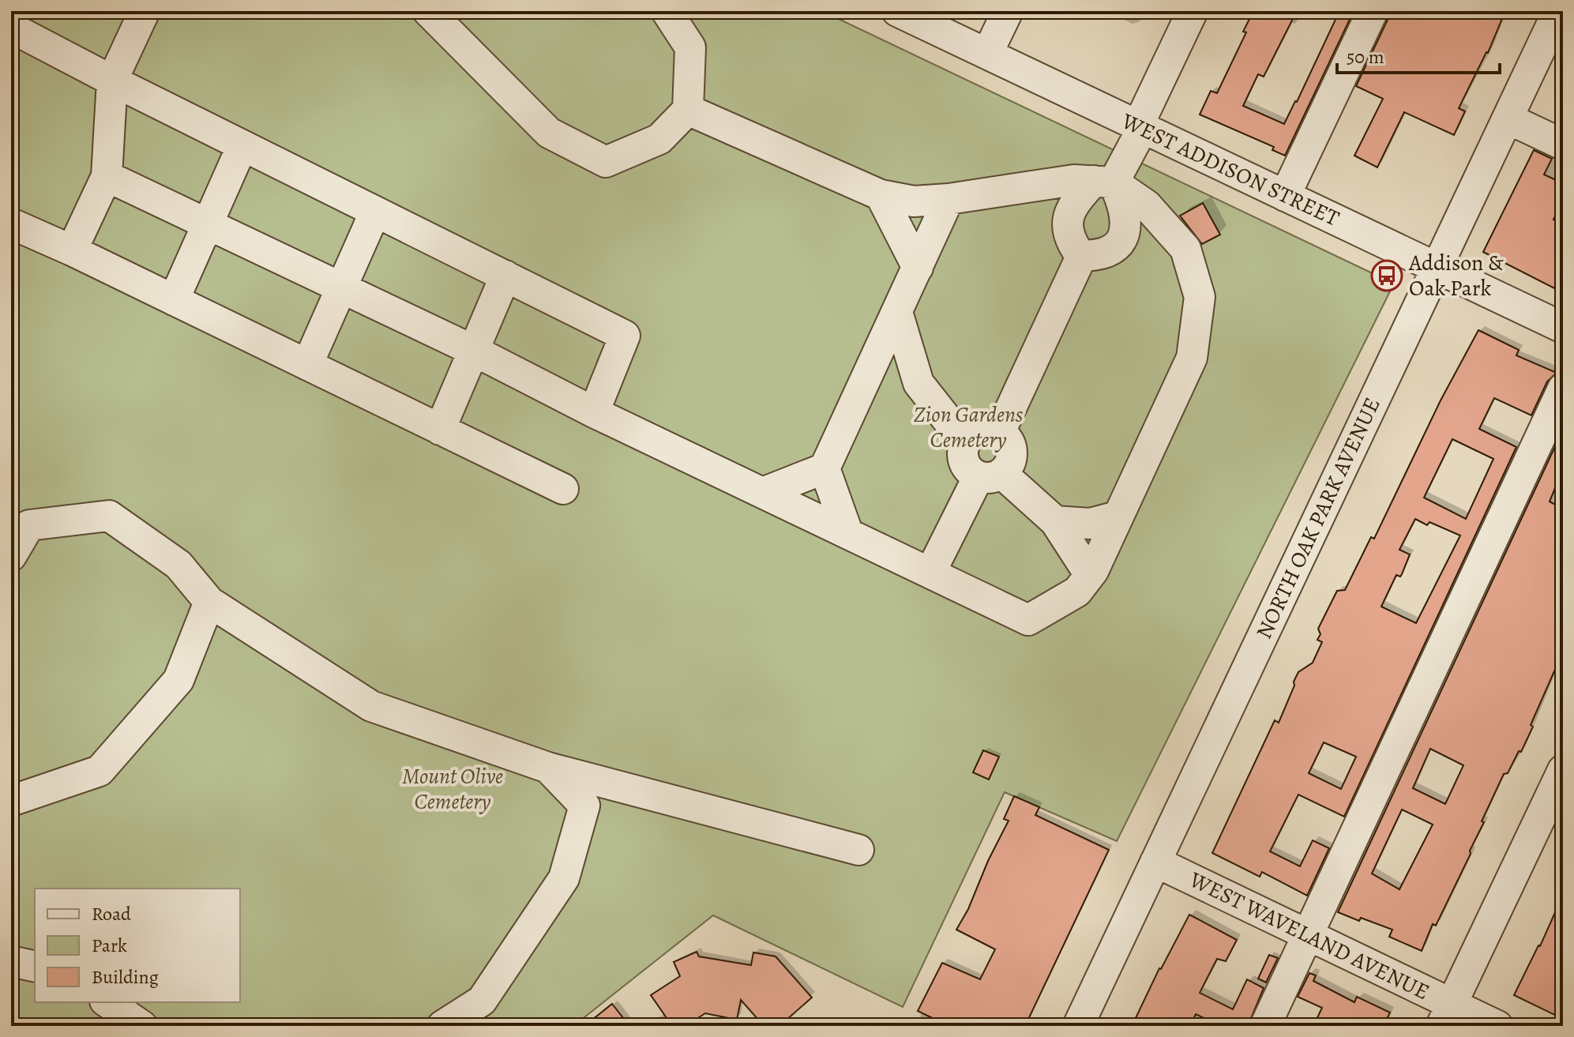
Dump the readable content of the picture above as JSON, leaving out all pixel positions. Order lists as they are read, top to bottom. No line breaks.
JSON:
{"streets":{"street":["WEST ADDISON STREET","NORTH OAK PARK AVENUE","WEST WAVELAND AVENUE"]},"crossings":[["WEST ADDISON STREET","NORTH OAK PARK AVENUE"],["NORTH OAK PARK AVENUE","WEST WAVELAND AVENUE"]],"parks":["Zion Gardens Cemetery","Mount Olive Cemetery"],"places":{"bus stop":["Addison & Oak Park"]},"legend":["Road","Park","Building"],"scale_bar":"50 m"}
